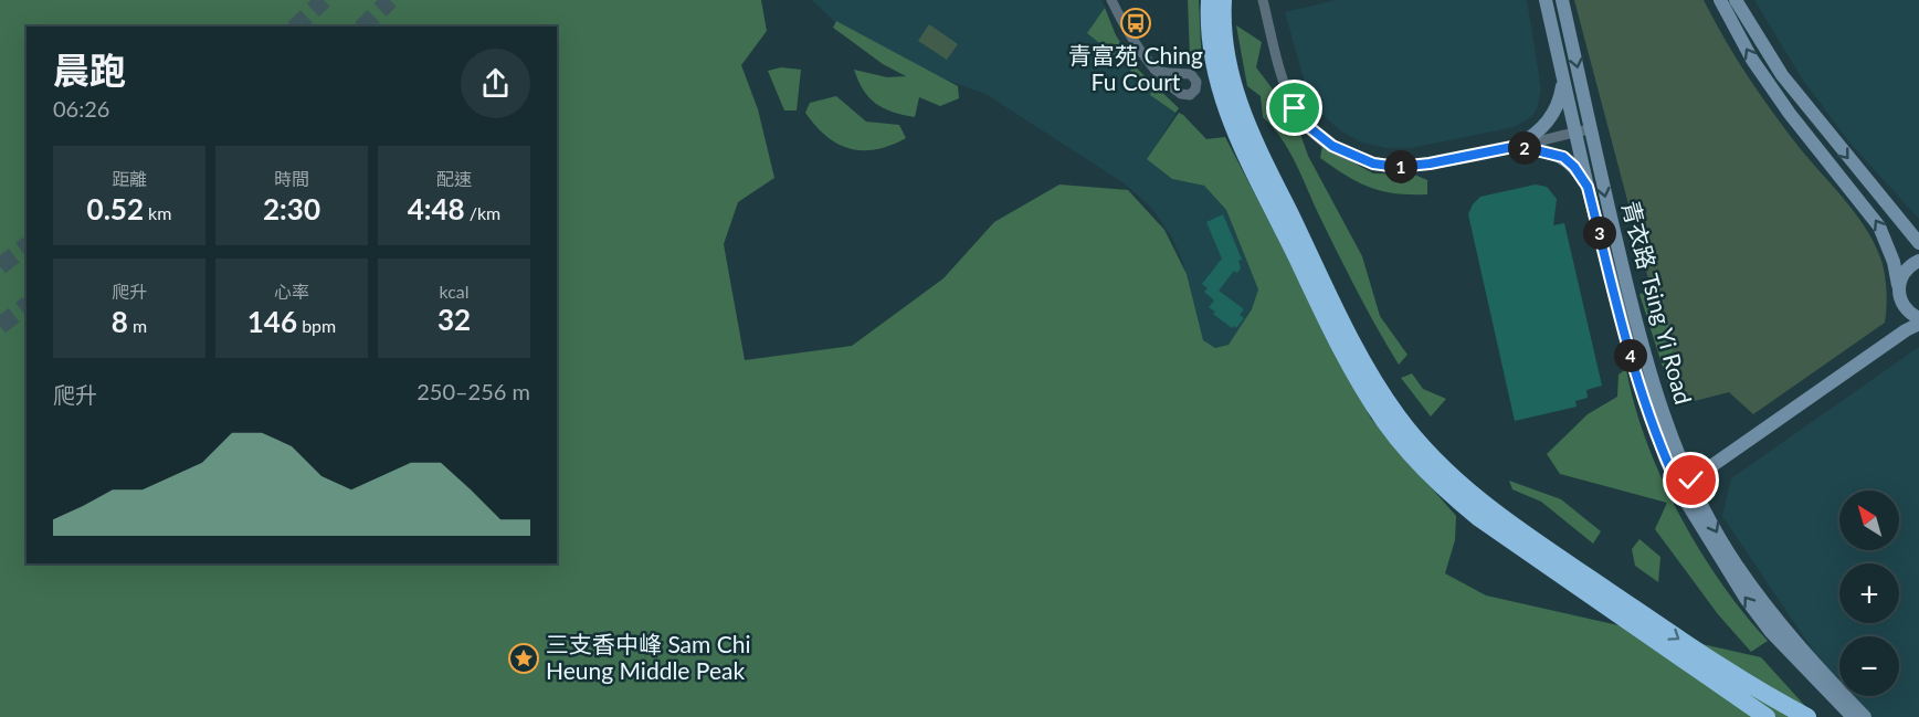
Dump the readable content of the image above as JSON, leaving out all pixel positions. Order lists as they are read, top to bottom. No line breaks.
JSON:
{"streets":{"main road":["青衣路 Tsing Yi Road"]},"places":{"bus stop":["青富苑 Ching Fu Court"],"place":["三支香中峰 Sam Chi Heung Middle Peak"]},"north":"top left","page":{"heading":["晨跑","06:26"],"pins":["2","1","3","4"],"stats":[["距離","0.52 km"],["時間","2:30"],["配速","4:48 /km"],["爬升","8 m"],["心率","146 bpm"],["kcal","32"]],"chart":["爬升","250–256 m"],"map_buttons":["+","−"]}}
